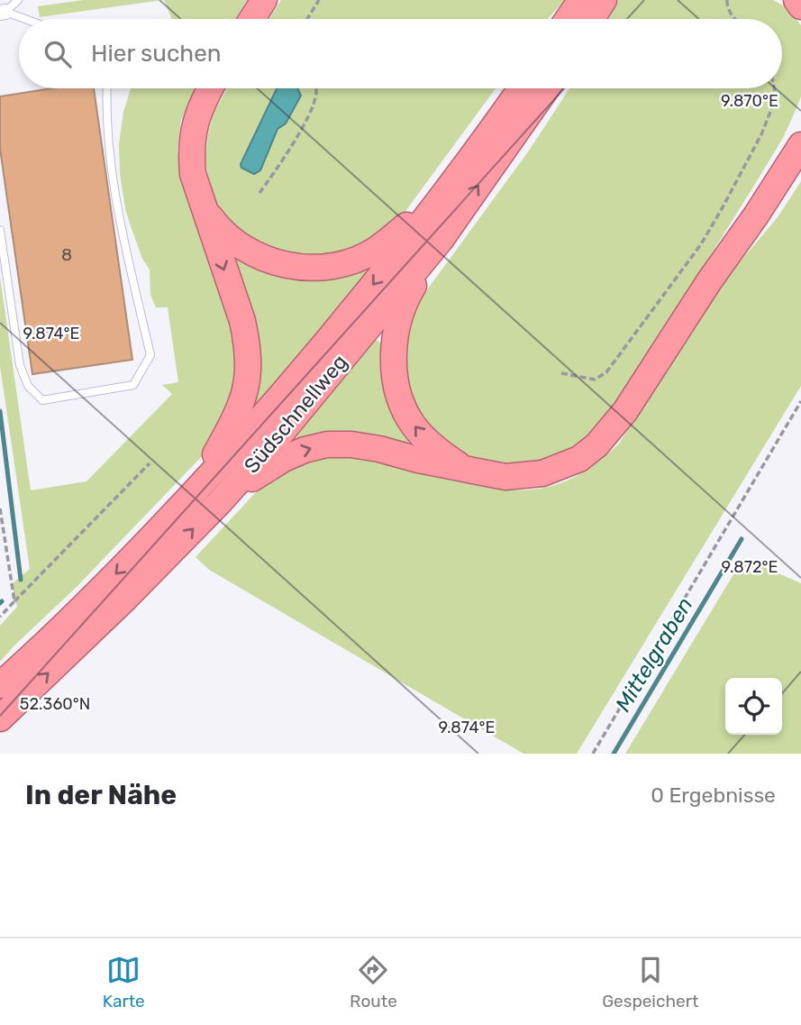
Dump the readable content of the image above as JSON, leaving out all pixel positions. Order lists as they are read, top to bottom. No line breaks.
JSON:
{"streets":{"highway":["Südschnellweg"]},"water":["Mittelgraben"],"house_numbers":["8"],"page":{"search":"Hier suchen","heading":["In der Nähe","0 Ergebnisse"],"nav":["Karte","Route","Gespeichert"]},"coordinates":["9.870°E","9.874°E","9.872°E","52.360°N"]}
